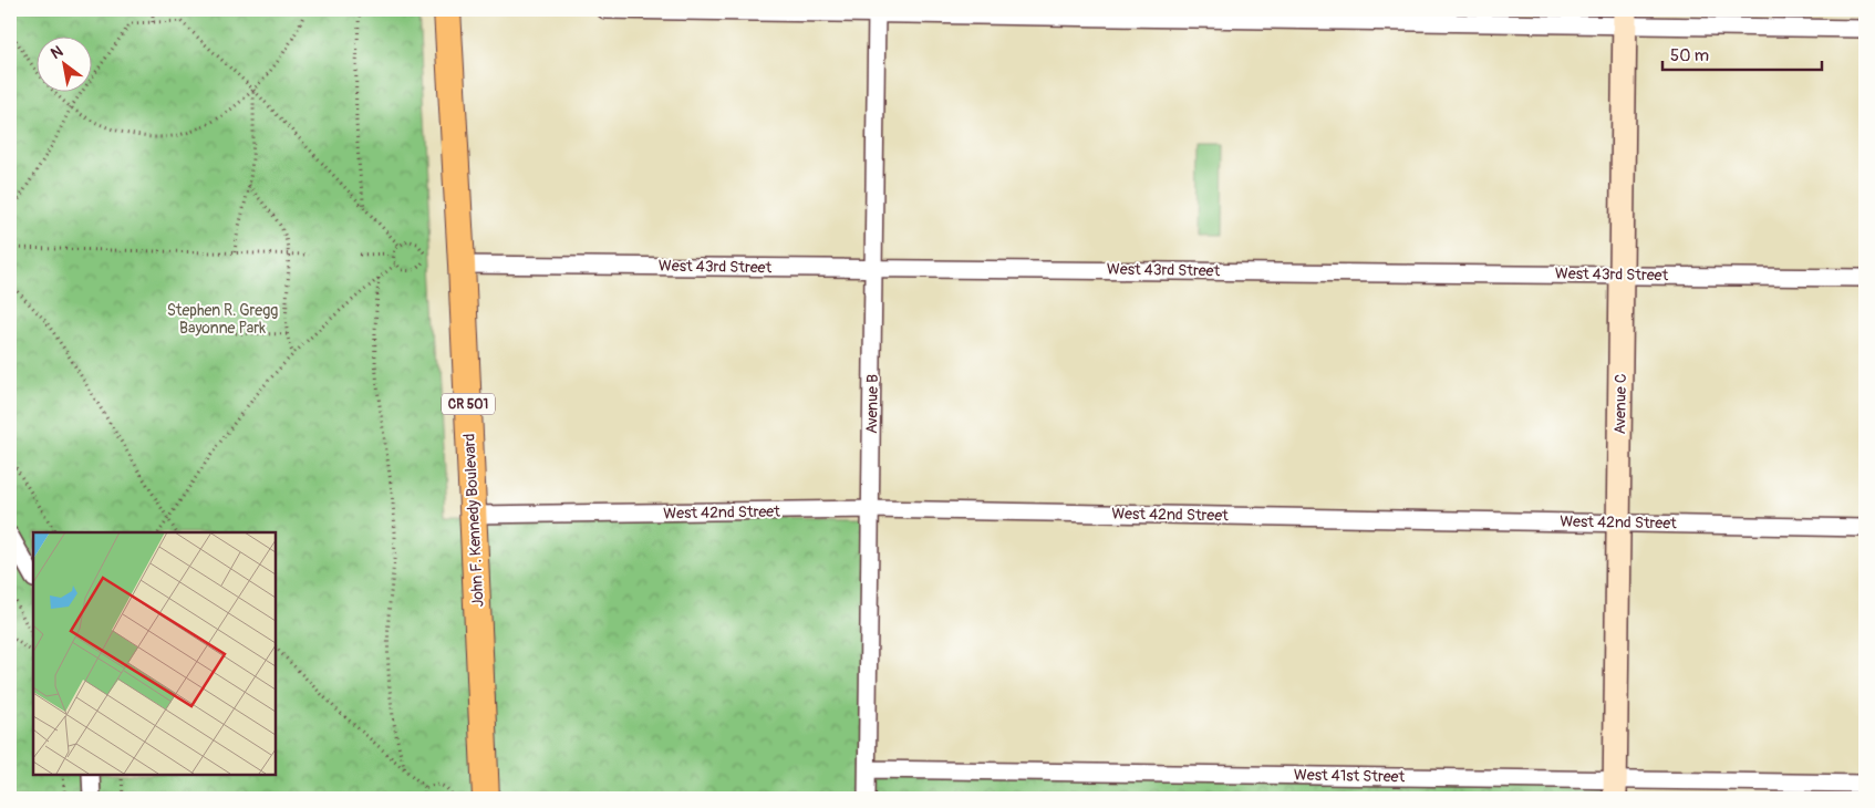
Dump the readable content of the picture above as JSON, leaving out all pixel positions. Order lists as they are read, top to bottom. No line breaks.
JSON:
{"streets":{"main road":["CR 501","Avenue C","John F. Kennedy Boulevard"],"street":["West 43rd Street","Avenue B","West 42nd Street","West 41st Street"]},"crossings":[["West 43rd Street","Avenue B"],["West 43rd Street","Avenue C"],["West 43rd Street","John F. Kennedy Boulevard"],["Avenue B","West 42nd Street"],["Avenue B","West 41st Street"],["Avenue C","West 42nd Street"],["Avenue C","West 41st Street"],["West 42nd Street","John F. Kennedy Boulevard"]],"parks":["Stephen R. Gregg Bayonne Park"],"scale_bar":"50 m","north":"top left"}
